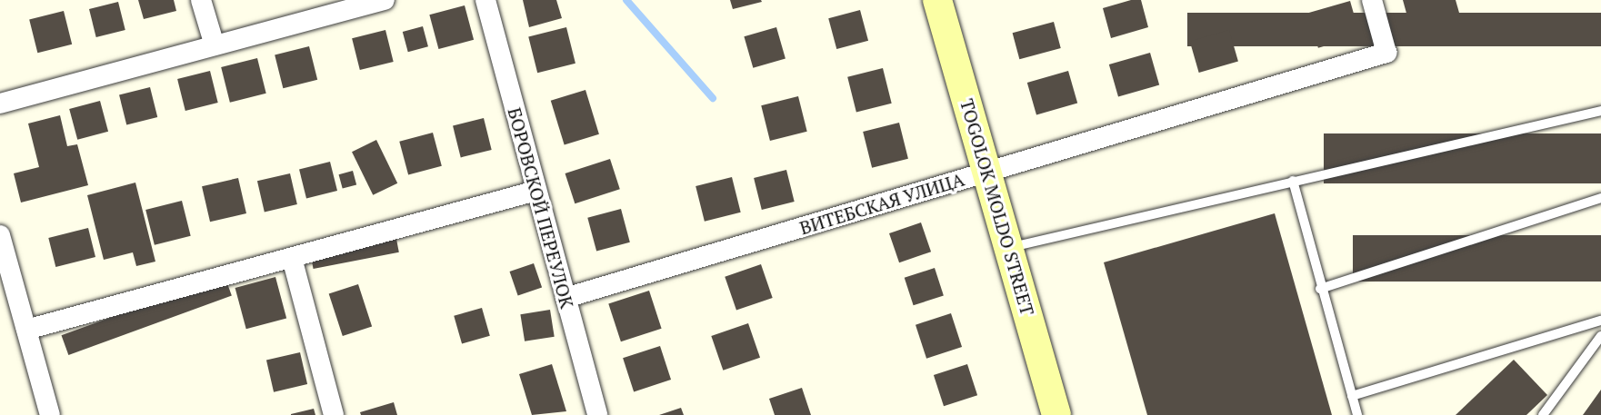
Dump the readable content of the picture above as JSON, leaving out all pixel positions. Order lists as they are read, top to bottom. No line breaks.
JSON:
{"streets":{"main road":["TOGOLOK MOLDO STREET"],"street":["ВИТЕБСКАЯ УЛИЦА","БОРОВСКОЙ ПЕРЕУЛОК"]},"crossings":[["ВИТЕБСКАЯ УЛИЦА","TOGOLOK MOLDO STREET"],["ВИТЕБСКАЯ УЛИЦА","БОРОВСКОЙ ПЕРЕУЛОК"]]}
